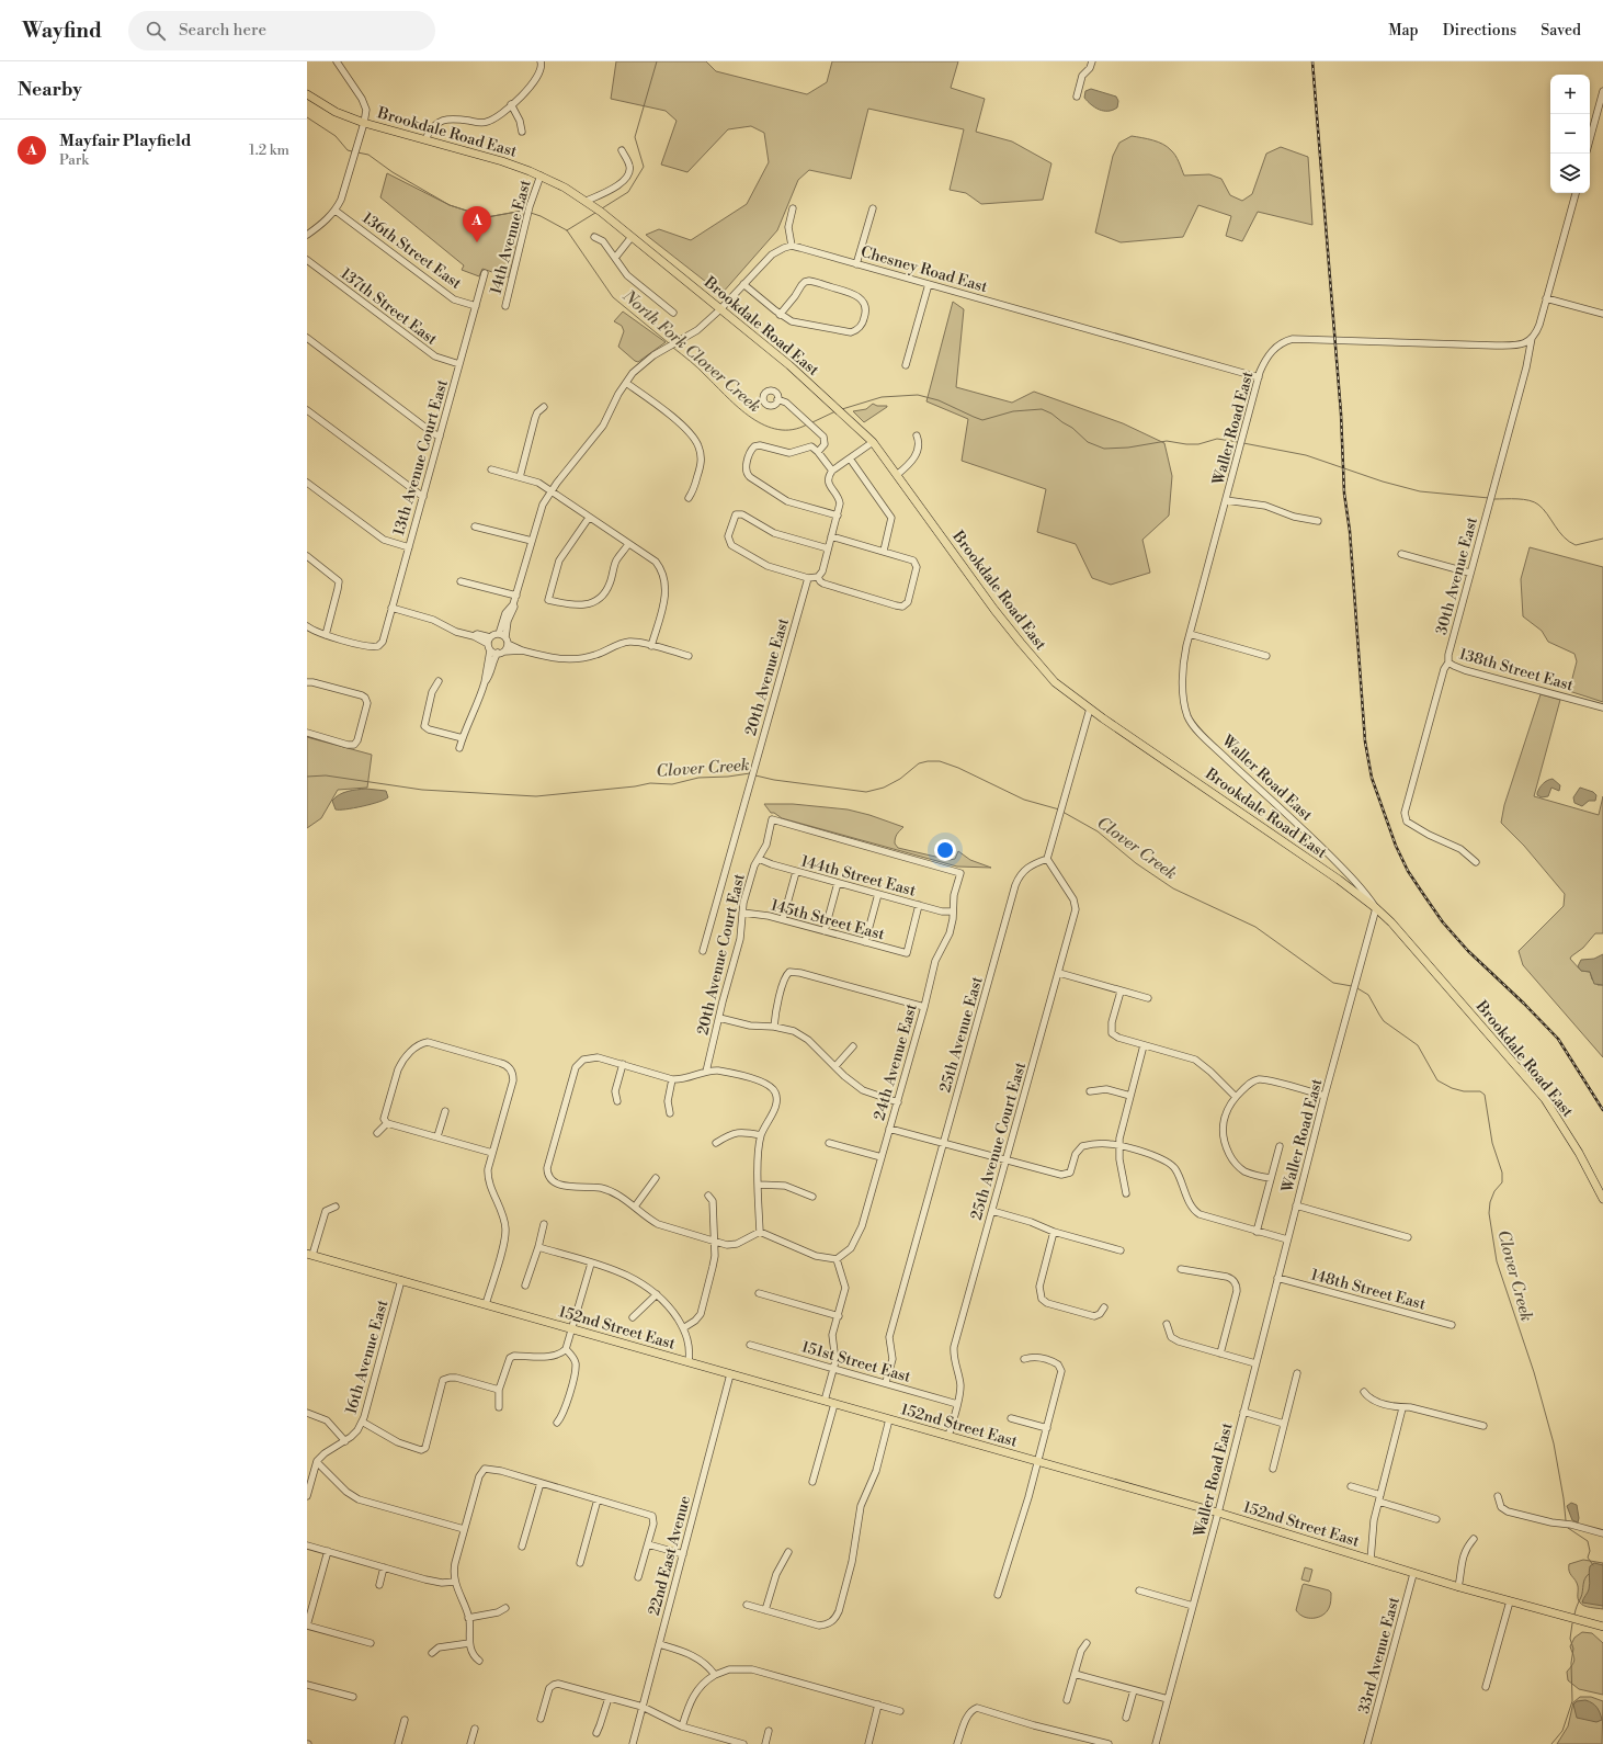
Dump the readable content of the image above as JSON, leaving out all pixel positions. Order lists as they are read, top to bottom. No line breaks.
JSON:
{"streets":{"main road":["Brookdale Road East","152nd Street East"],"street":["14th Avenue East","136th Street East","Chesney Road East","137th Street East","Waller Road East","13th Avenue Court East","30th Avenue East","138th Street East","20th Avenue East","144th Street East","145th Street East","20th Avenue Court East","25th Avenue East","24th Avenue East","25th Avenue Court East","148th Street East","16th Avenue East","151st Street East","22nd East Avenue","33rd Avenue East"]},"crossings":[["Brookdale Road East","14th Avenue East"],["Brookdale Road East","Waller Road East"],["136th Street East","13th Avenue Court East"],["Chesney Road East","Waller Road East"],["137th Street East","13th Avenue Court East"],["Waller Road East","30th Avenue East"],["Waller Road East","148th Street East"],["Waller Road East","152nd Street East"],["30th Avenue East","138th Street East"],["144th Street East","145th Street East"],["144th Street East","20th Avenue Court East"],["144th Street East","24th Avenue East"],["145th Street East","20th Avenue Court East"],["20th Avenue Court East","24th Avenue East"],["25th Avenue East","25th Avenue Court East"],["25th Avenue East","151st Street East"],["25th Avenue Court East","152nd Street East"],["25th Avenue Court East","151st Street East"],["152nd Street East","16th Avenue East"],["152nd Street East","22nd East Avenue"],["152nd Street East","33rd Avenue East"]],"water":["North Fork Clover Creek","Clover Creek"],"page":{"header":"Wayfind","search":"Search here","nav":["Map","Directions","Saved"],"heading":"Nearby","map_buttons":["+","−"],"list":[{"mark":"A","name":"Mayfair Playfield","note":"Park","value":"1.2 km"}],"pins":"A"}}
